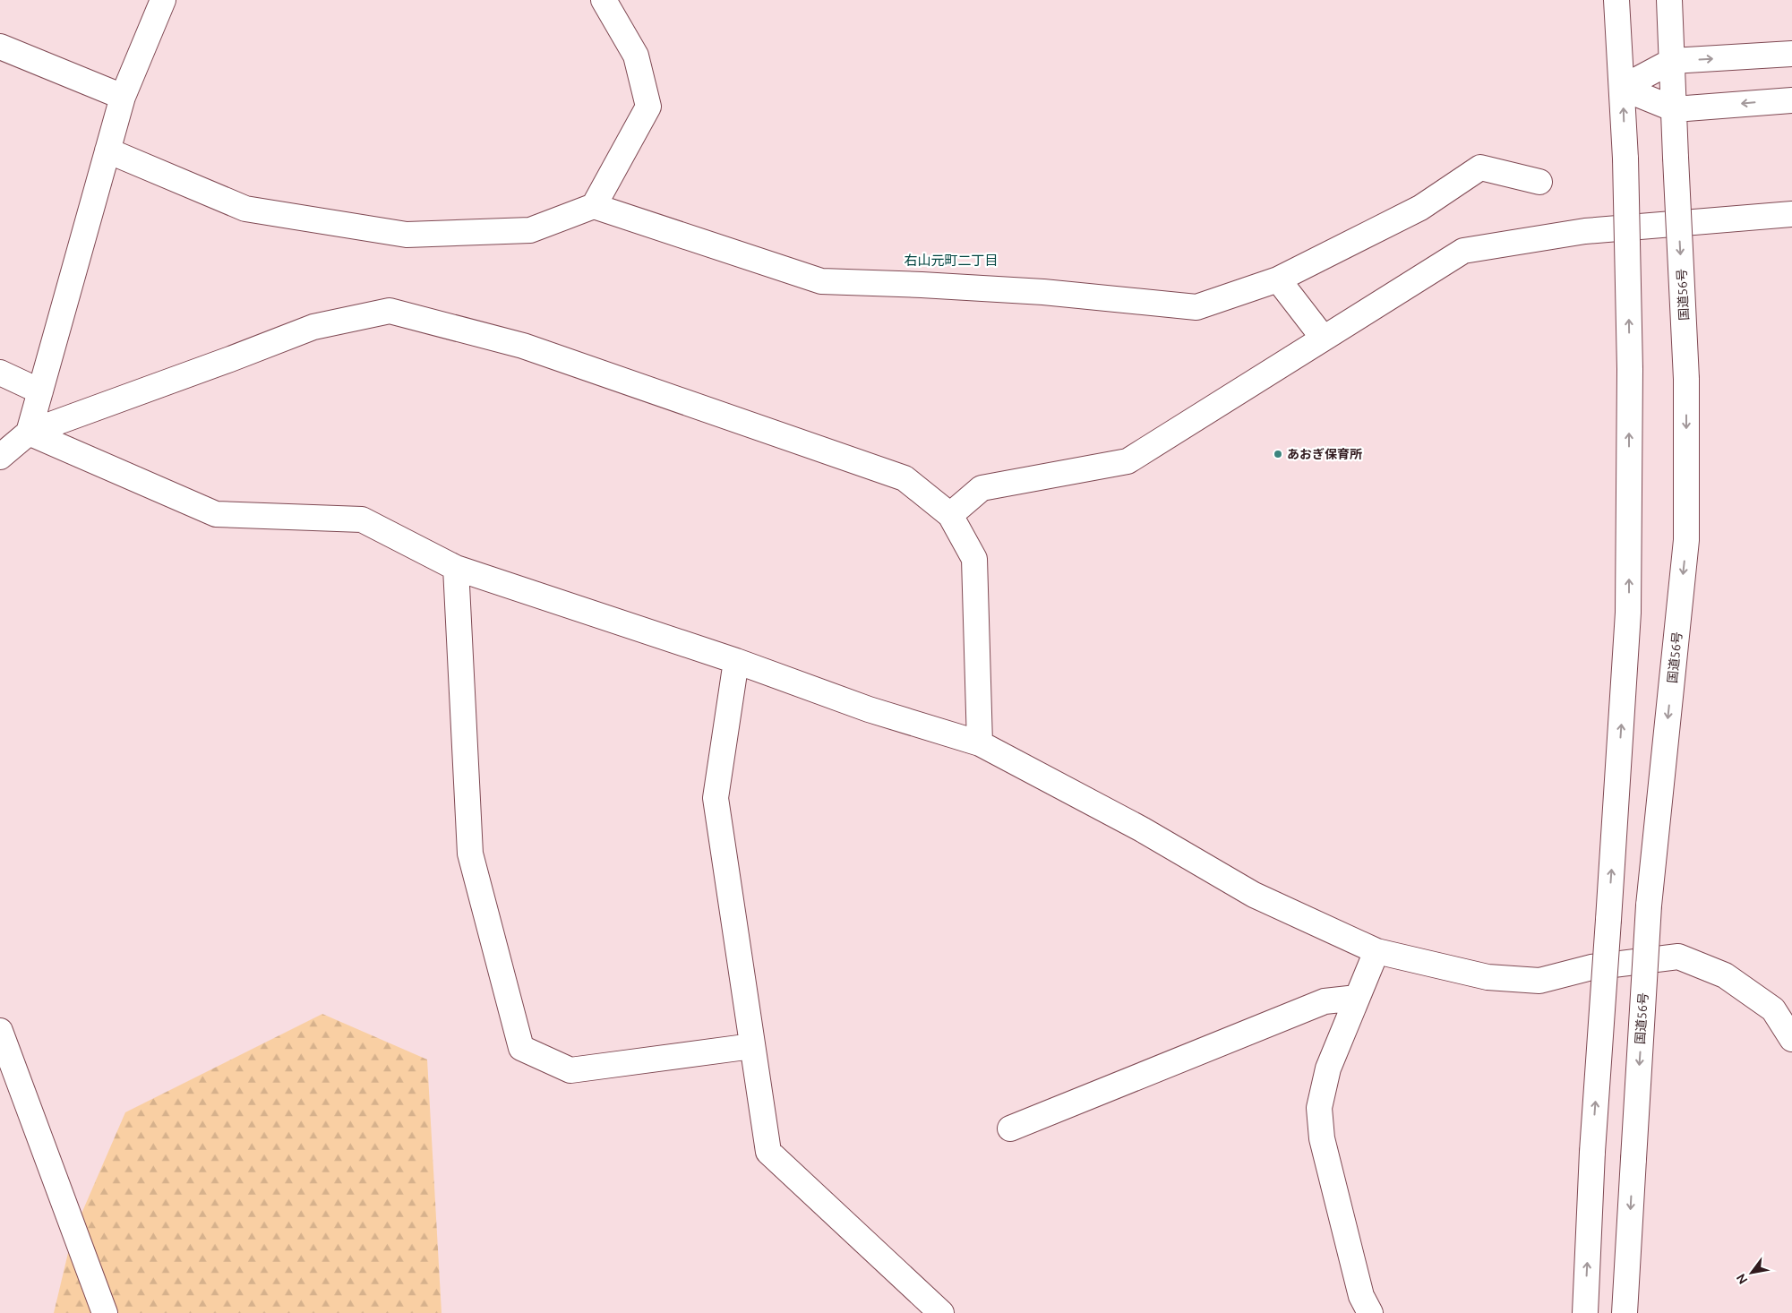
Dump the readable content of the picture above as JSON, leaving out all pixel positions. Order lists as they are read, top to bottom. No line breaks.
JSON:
{"streets":{"main road":["国道56号"]},"districts":["右山元町二丁目"],"places":["あおぎ保育所"],"north":"bottom left"}
